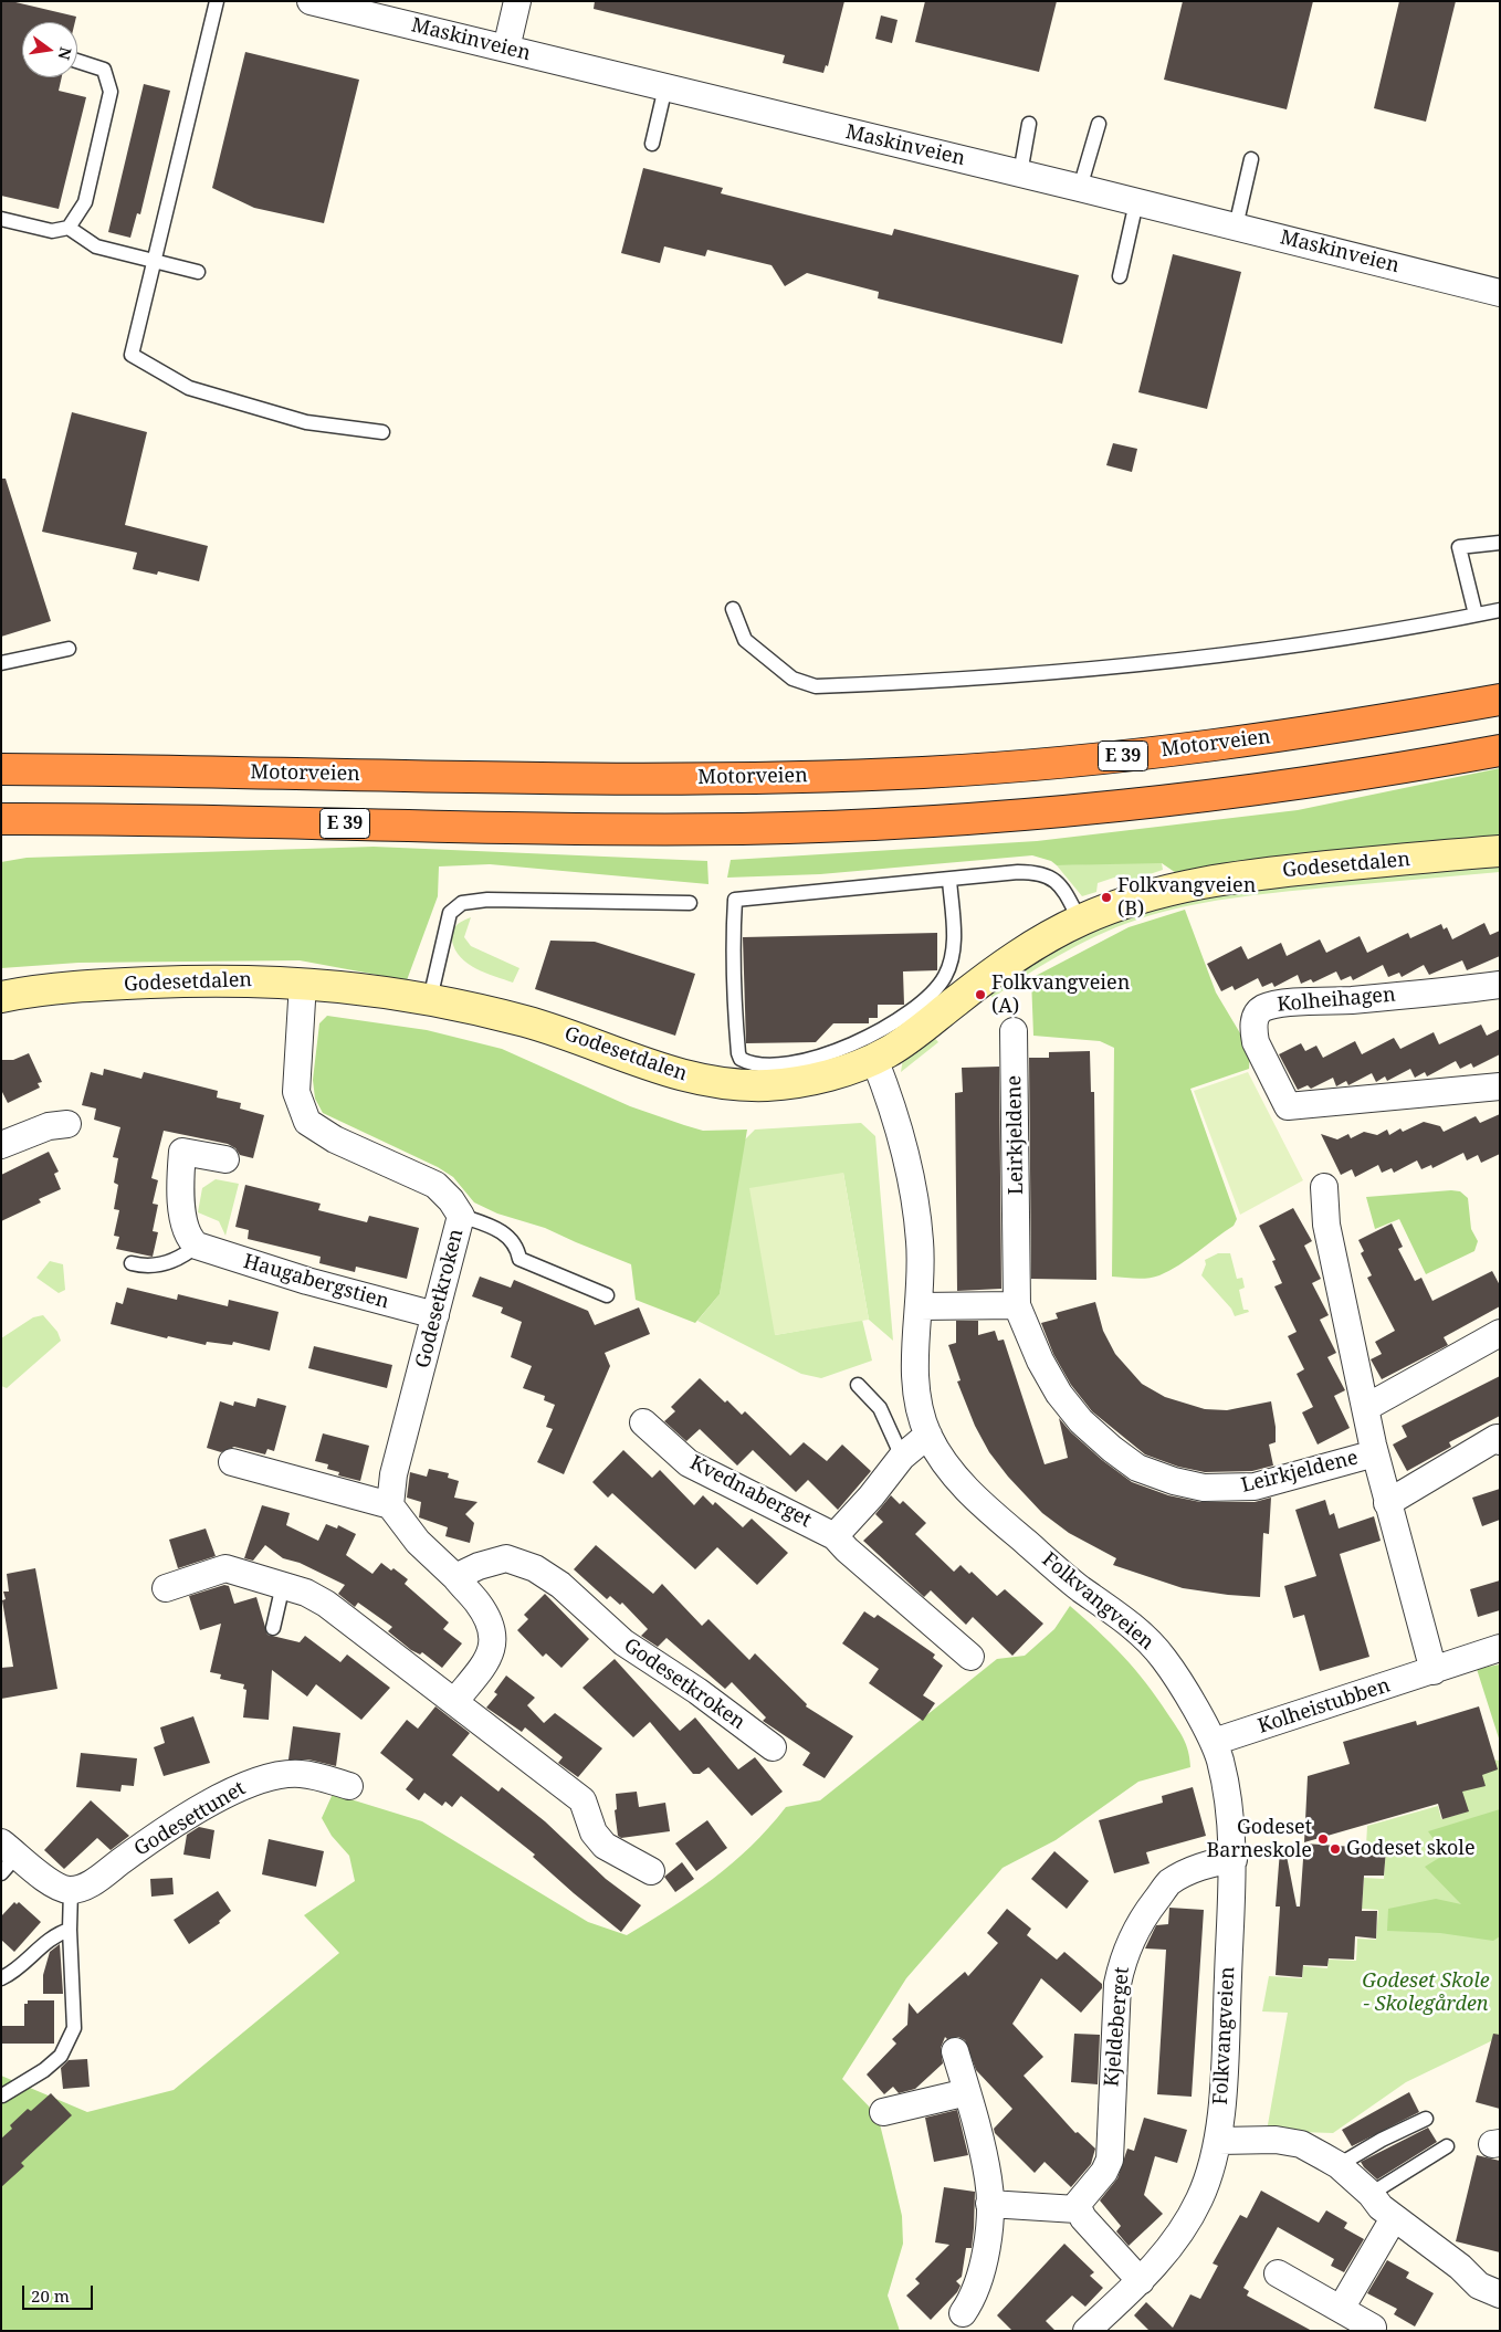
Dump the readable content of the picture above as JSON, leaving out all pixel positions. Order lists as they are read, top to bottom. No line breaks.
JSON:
{"streets":{"highway":["Motorveien","E 39"],"main road":["Godesetdalen"],"street":["Maskinveien","Kolheihagen","Leirkjeldene","Haugabergstien","Godesetkroken","Kvednaberget","Folkvangveien","Kolheistubben","Godesettunet","Kjeldeberget"]},"crossings":[["Godesetdalen","Godesetkroken"],["Godesetdalen","Folkvangveien"],["Haugabergstien","Godesetkroken"],["Kvednaberget","Folkvangveien"],["Folkvangveien","Kolheistubben"],["Folkvangveien","Kjeldeberget"]],"parks":["Godeset Skole - Skolegården"],"places":["Folkvangveien (B)","Folkvangveien (A)","Godeset Barneskole","Godeset skole"],"scale_bar":"20 m","north":"right"}
